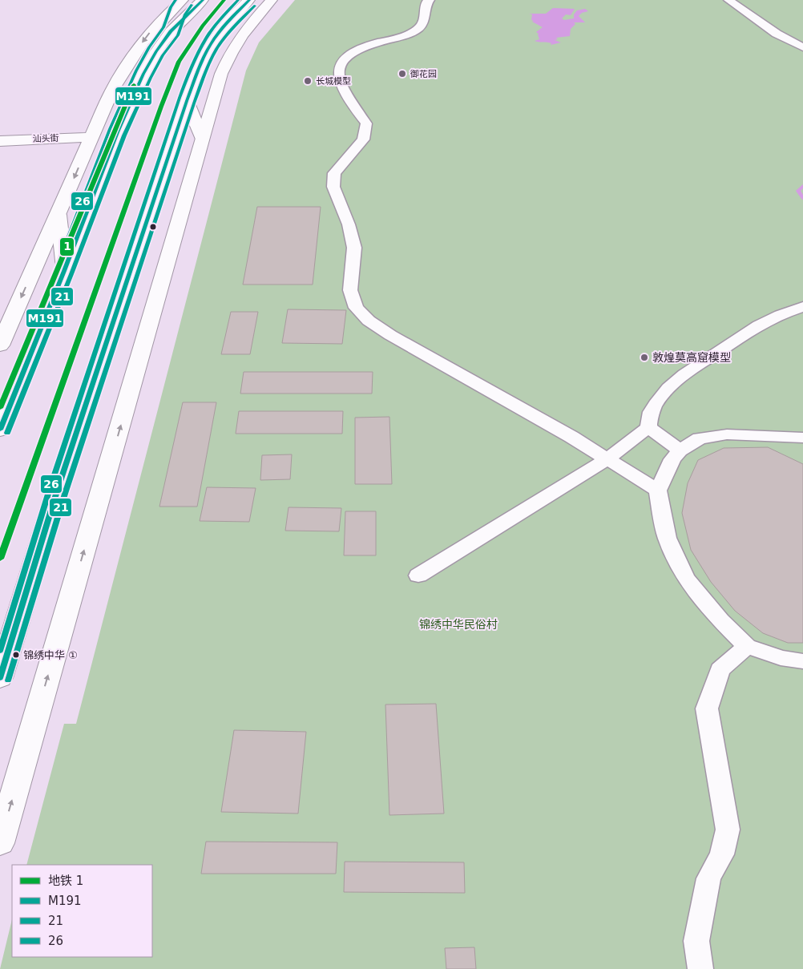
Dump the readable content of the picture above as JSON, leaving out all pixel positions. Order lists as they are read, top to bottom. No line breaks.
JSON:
{"streets":{"main road":["汕头街"]},"parks":["锦绣中华民俗村"],"places":["御花园","长城模型","敦煌莫高窟模型","锦绣中华 ①"],"lines":["metro line 1","transit line M191","transit line 26","transit line 21"],"legend":["地铁 1","M191","21","26"]}
